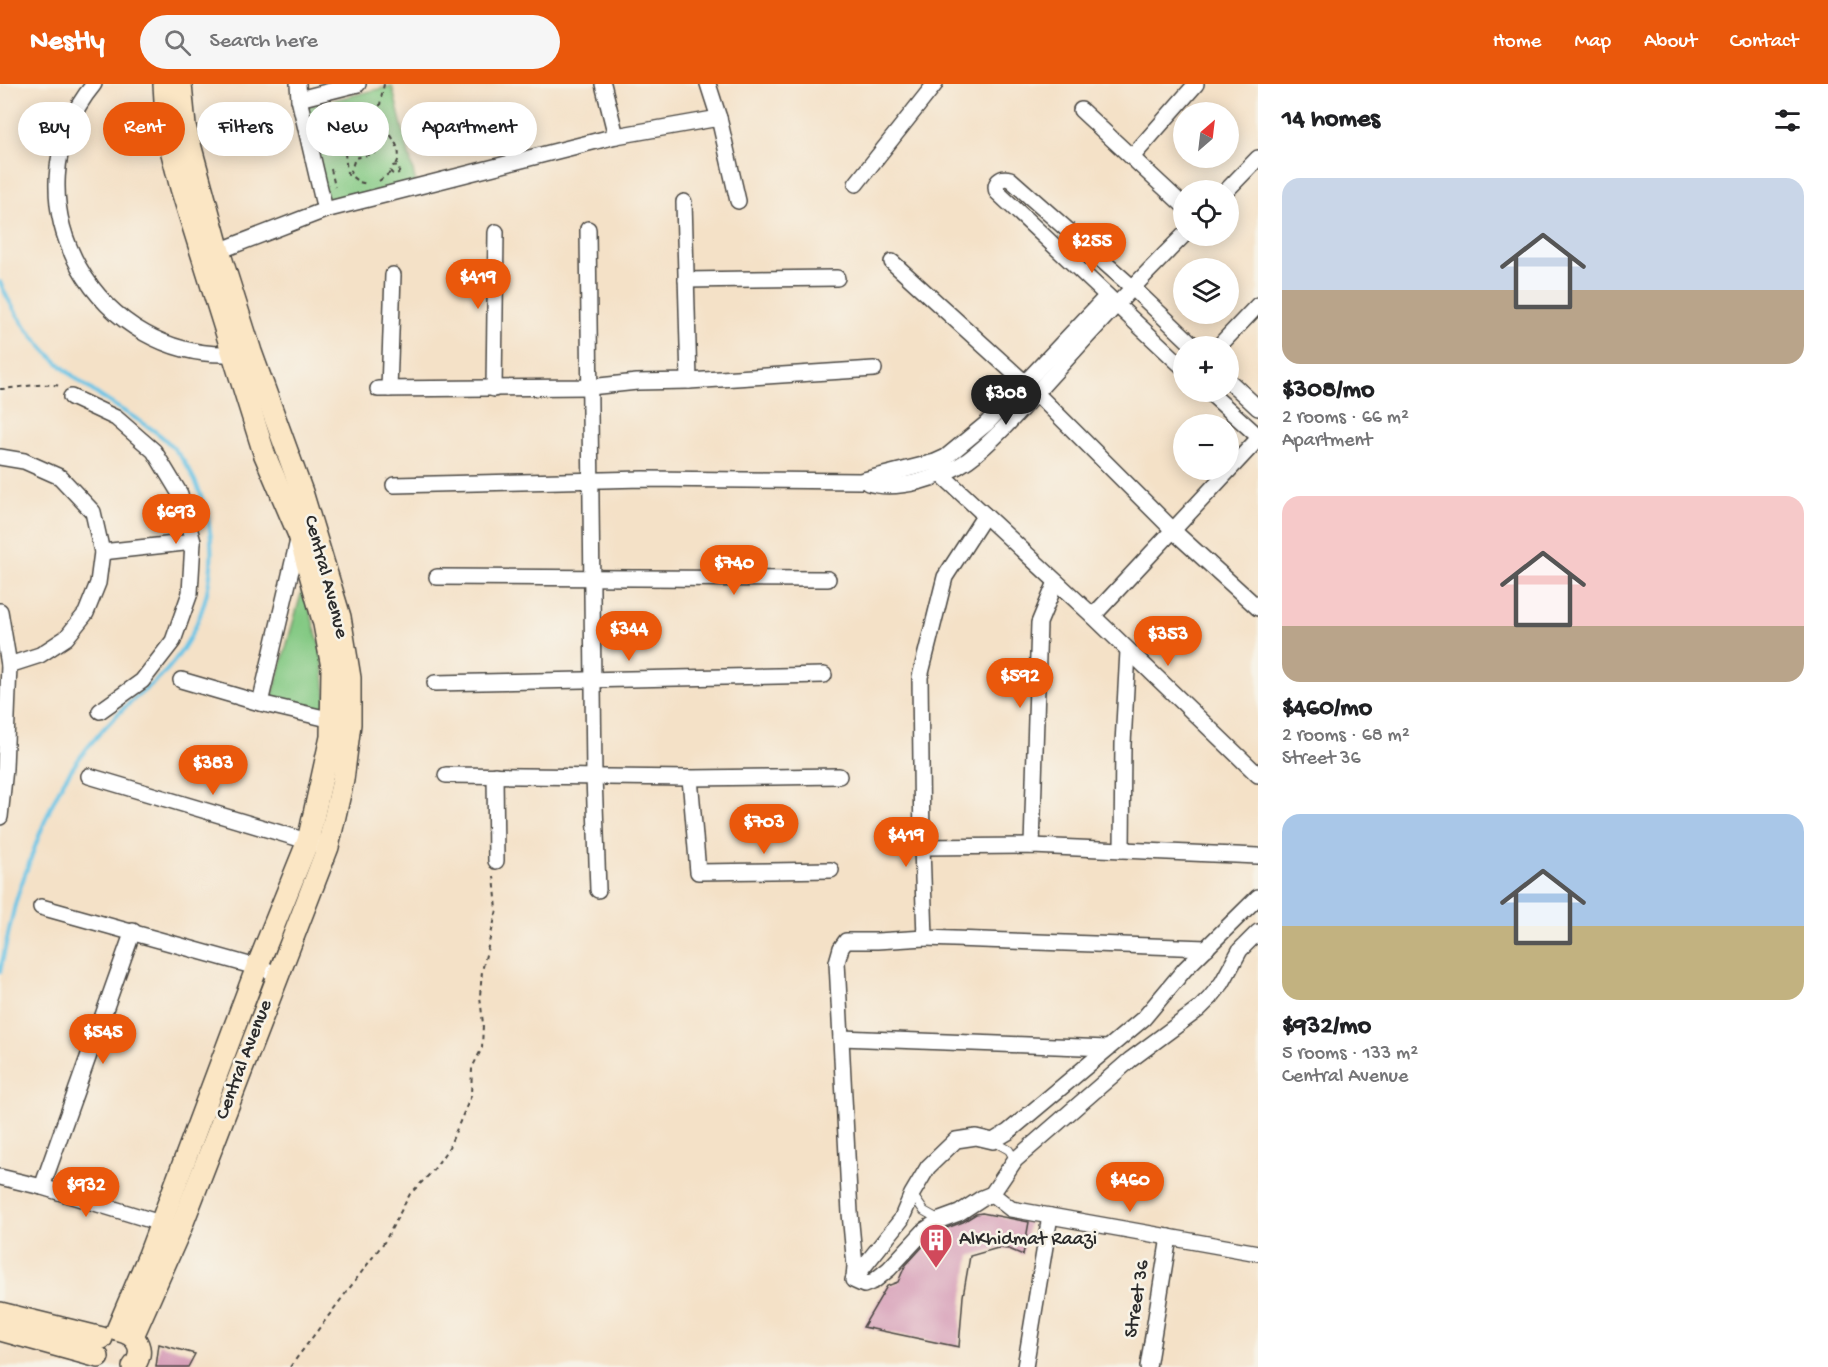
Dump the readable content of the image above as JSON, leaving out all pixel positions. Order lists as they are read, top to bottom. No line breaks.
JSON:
{"streets":{"street":["Central Avenue","Street 36"]},"places":{"building":["AlKhidmat Raazi"]},"north":"top right","page":{"header":"Nestly","search":"Search here","nav":["Home","Map","About","Contact"],"heading":"14 homes","map_buttons":["+","−"],"chip":["Buy","Rent","Filters","New","Apartment"],"list":[{"name":"$308/mo","note":"2 rooms · 66 m² · Apartment"},{"name":"$460/mo","note":"2 rooms · 68 m² · Street 36"},{"name":"$932/mo","note":"5 rooms · 133 m² · Central Avenue"}],"price":["$255","$419","$308","$693","$740","$344","$353","$592","$383","$703","$419","$545","$460","$932"]}}
